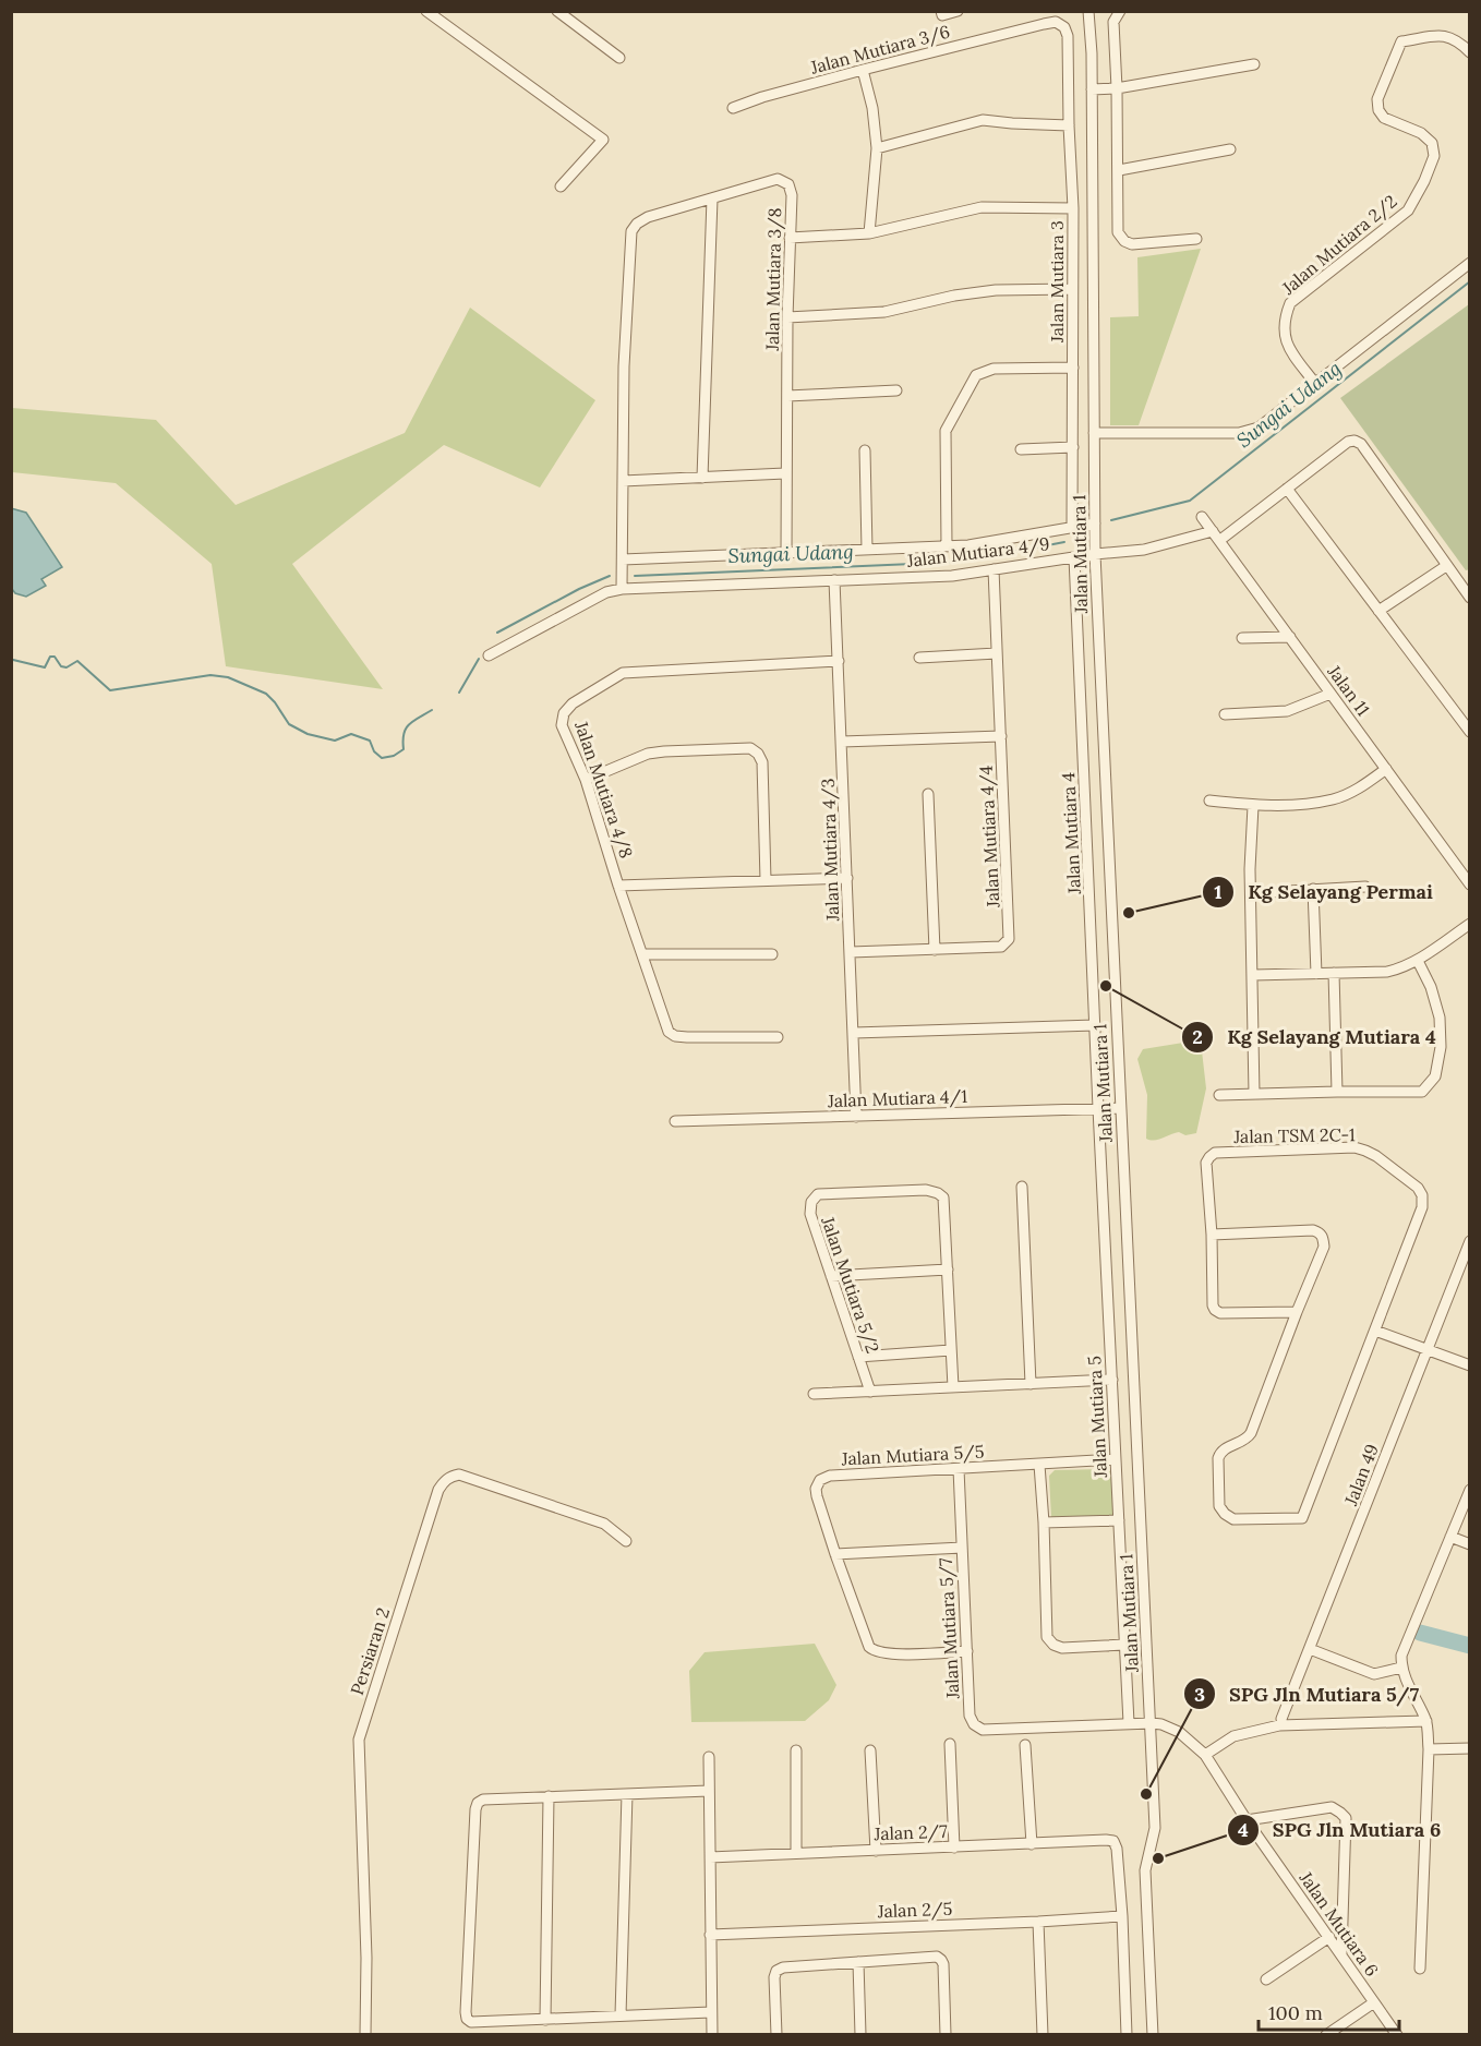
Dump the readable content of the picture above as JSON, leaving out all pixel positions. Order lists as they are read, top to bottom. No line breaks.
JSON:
{"streets":{"street":["Jalan Mutiara 3/6","Jalan Mutiara 2/2","Jalan Mutiara 3/8","Jalan Mutiara 3","Jalan Mutiara 4/9","Jalan Mutiara 1","Jalan 11","Jalan Mutiara 4/8","Jalan Mutiara 4","Jalan Mutiara 4/4","Jalan Mutiara 4/3","Jalan Mutiara 4/1","Jalan TSM 2C-1","Jalan Mutiara 5/2","Jalan Mutiara 5","Jalan Mutiara 5/5","Jalan 49","Jalan Mutiara 5/7","Persiaran 2","Jalan 2/7","Jalan 2/5","Jalan Mutiara 6"]},"crossings":[["Jalan Mutiara 3/6","Jalan Mutiara 3"],["Jalan Mutiara 4/9","Jalan Mutiara 1"],["Jalan Mutiara 4/9","Jalan 11"],["Jalan Mutiara 4/9","Jalan Mutiara 4"],["Jalan Mutiara 4/9","Jalan Mutiara 4/4"],["Jalan Mutiara 4/9","Jalan Mutiara 4/3"],["Jalan Mutiara 1","Jalan Mutiara 4/1"],["Jalan Mutiara 1","Jalan Mutiara 5/7"],["Jalan Mutiara 1","Jalan Mutiara 6"],["Jalan Mutiara 4/8","Jalan Mutiara 4/3"],["Jalan Mutiara 4","Jalan Mutiara 4/1"],["Jalan Mutiara 4","Jalan Mutiara 5"],["Jalan Mutiara 4/4","Jalan Mutiara 4/3"],["Jalan Mutiara 4/3","Jalan Mutiara 4/1"],["Jalan Mutiara 4/1","Jalan Mutiara 5"],["Jalan Mutiara 5","Jalan Mutiara 5/5"],["Jalan Mutiara 5","Jalan Mutiara 5/7"],["Jalan Mutiara 5/5","Jalan Mutiara 5/7"],["Jalan Mutiara 5/7","Jalan Mutiara 6"],["Jalan 2/7","Jalan 2/5"]],"water":["Sungai Udang"],"places":["Kg Selayang Permai","Kg Selayang Mutiara 4","SPG Jln Mutiara 5/7","SPG Jln Mutiara 6"],"scale_bar":"100 m"}
